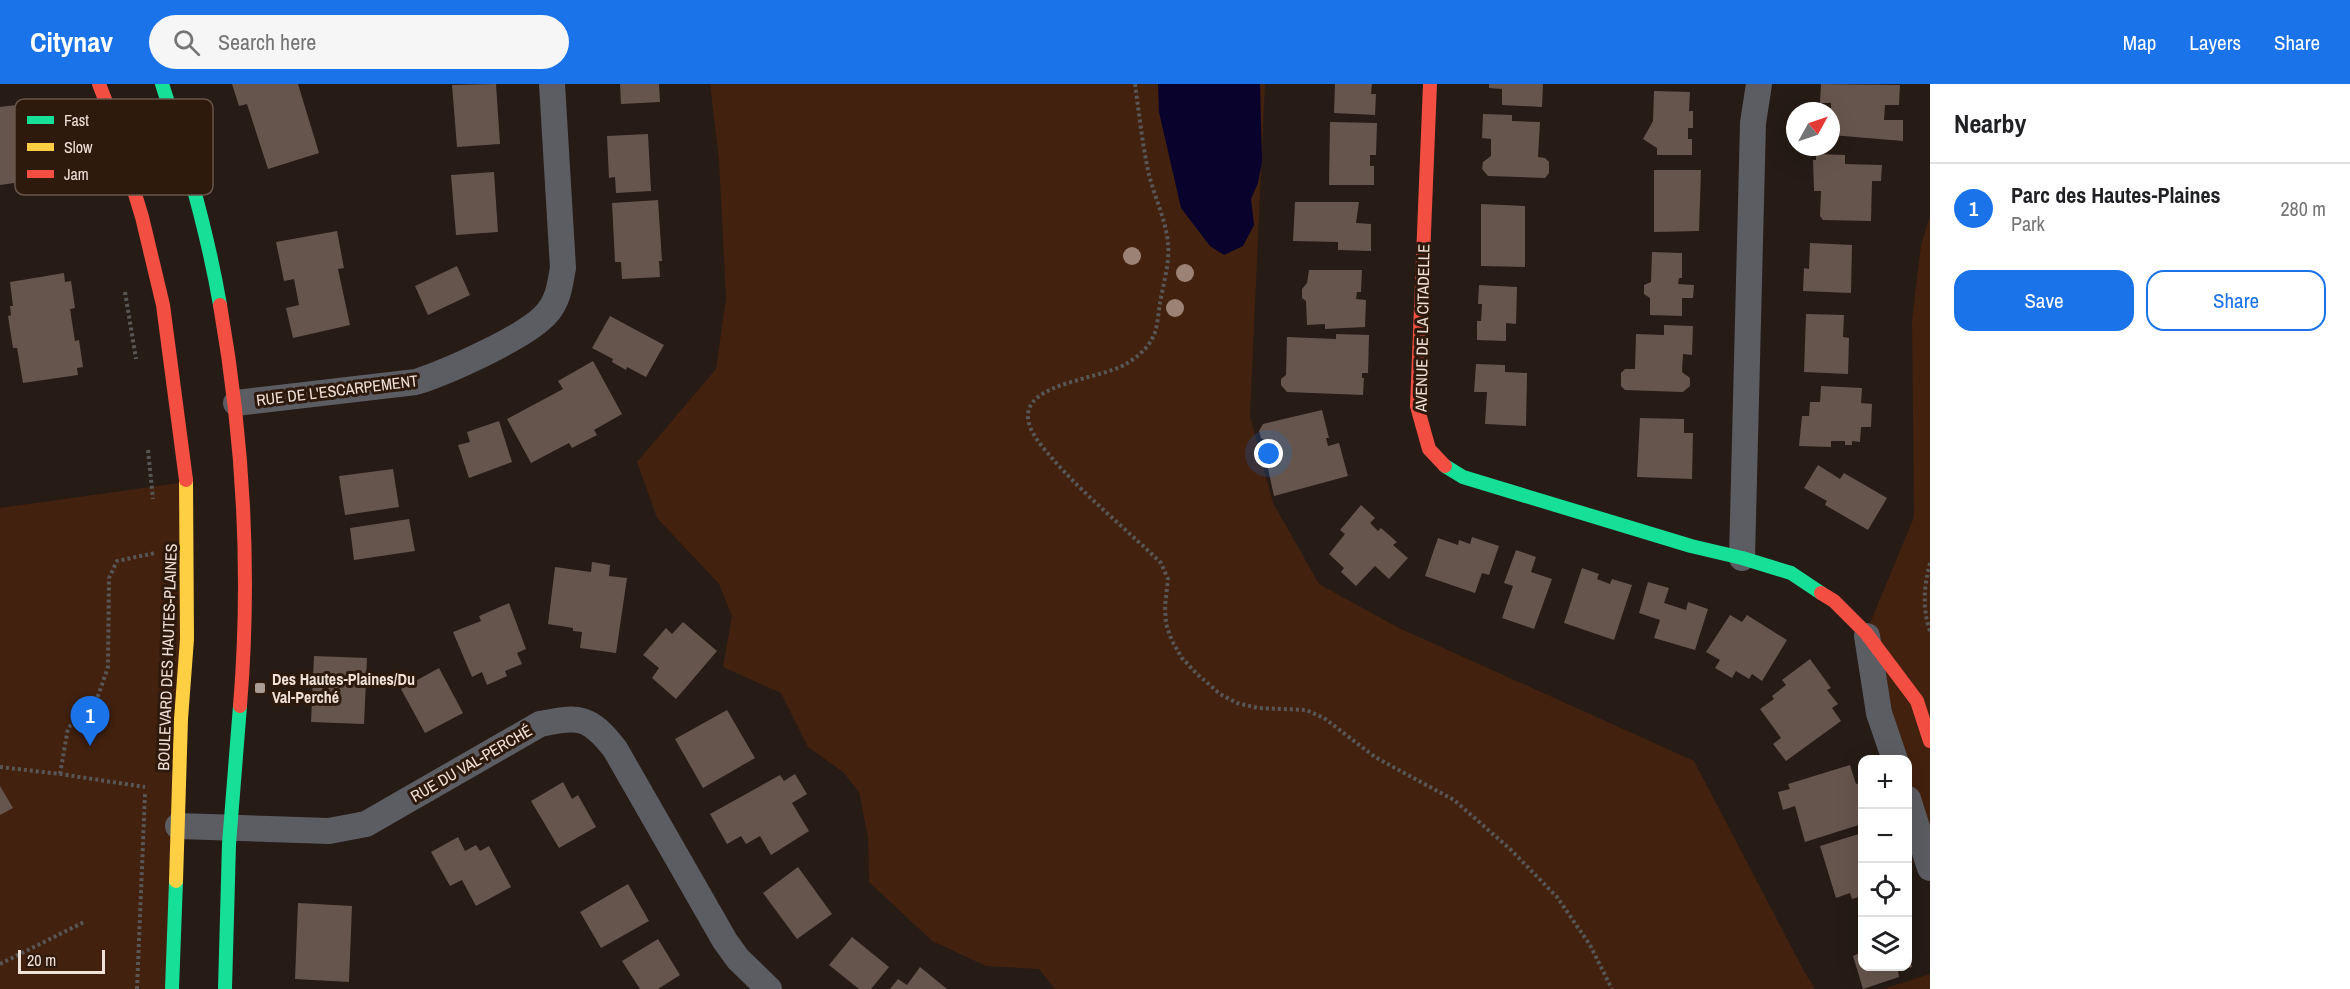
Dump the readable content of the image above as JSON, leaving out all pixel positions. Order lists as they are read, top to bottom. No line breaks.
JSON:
{"streets":{"street":["AVENUE DE LA CITADELLE","RUE DE L'ESCARPEMENT","BOULEVARD DES HAUTES-PLAINES","RUE DU VAL-PERCHÉ"]},"crossings":[["BOULEVARD DES HAUTES-PLAINES","RUE DU VAL-PERCHÉ"]],"places":{"transit":["Des Hautes-Plaines/Du Val-Perché"]},"legend":["Fast","Slow","Jam"],"scale_bar":"20 m","north":"top right","page":{"header":"Citynav","search":"Search here","nav":["Map","Layers","Share"],"heading":"Nearby","list":[{"mark":"1","name":"Parc des Hautes-Plaines","note":"Park","value":"280 m"}],"buttons":["Save","Share"],"pins":"1","map_buttons":["+","−"],"scale":"20 m"}}
